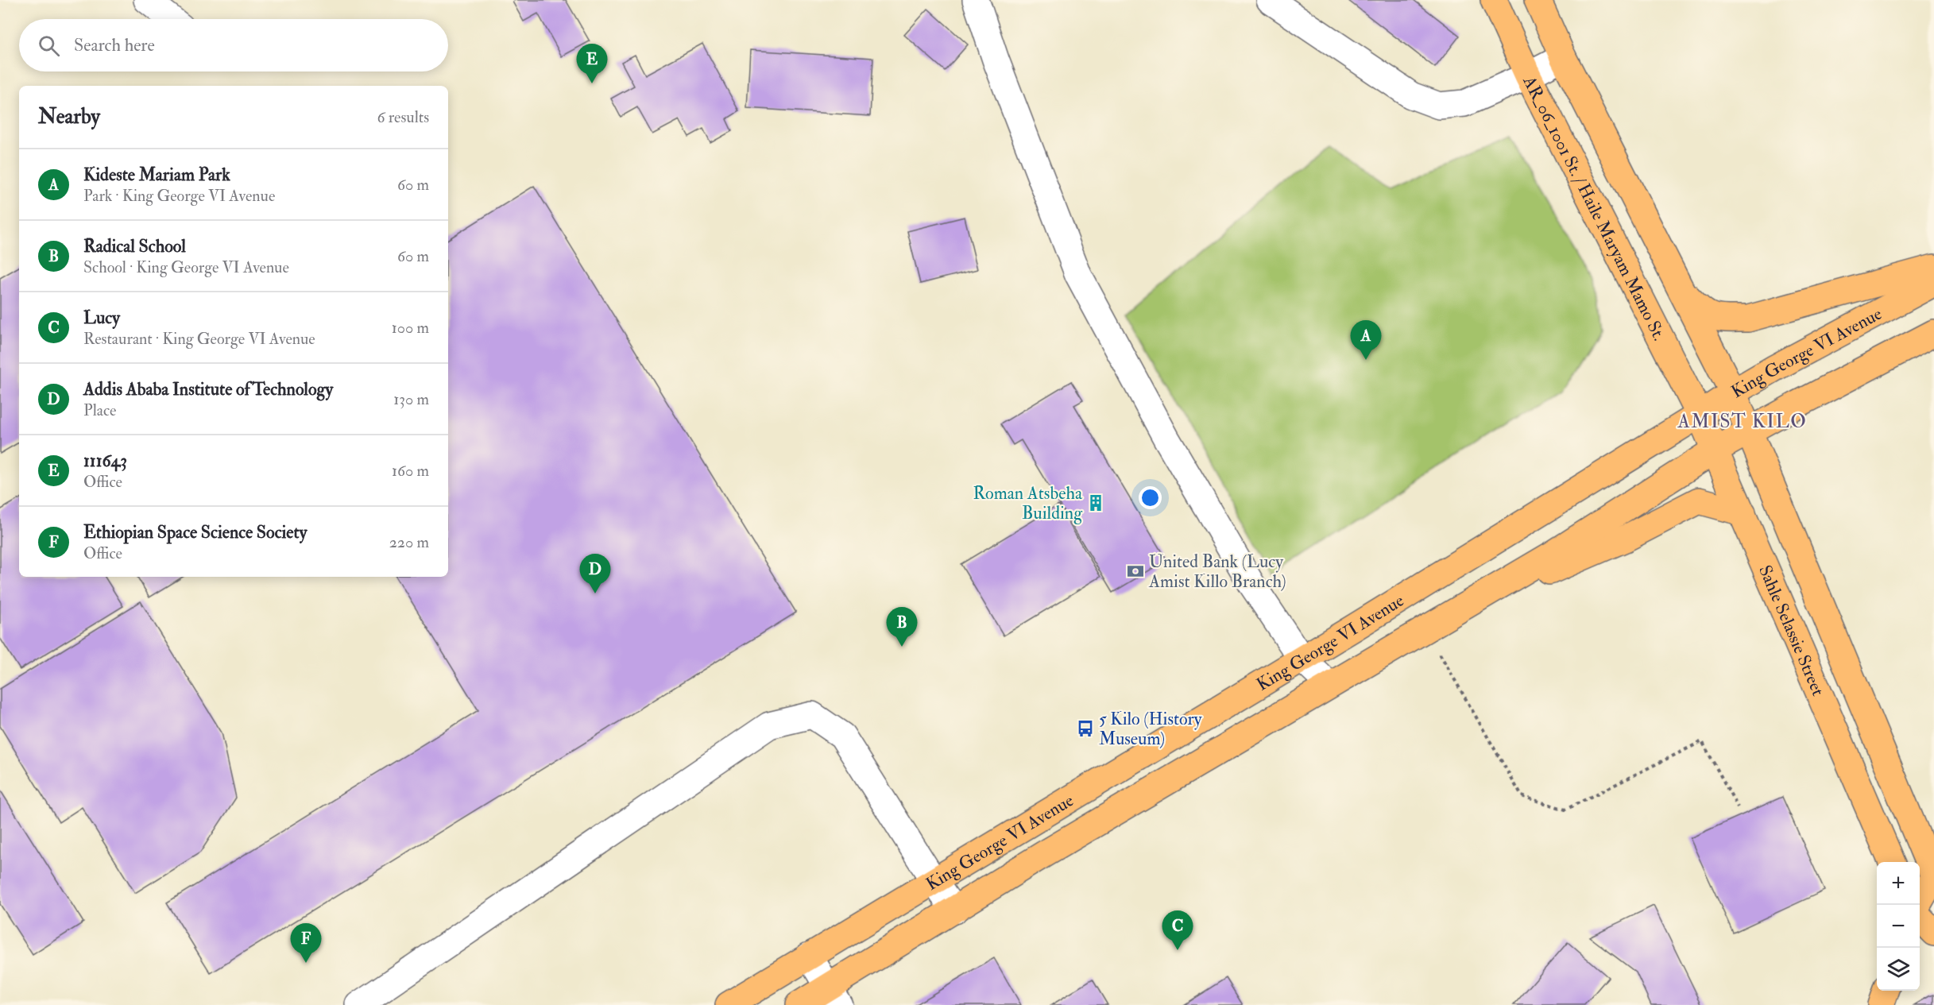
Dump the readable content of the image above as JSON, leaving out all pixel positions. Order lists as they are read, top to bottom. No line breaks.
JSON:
{"streets":{"main road":["AR_06_1001 St. / Haile Maryam Mamo St.","King George VI Avenue","Sahle Selassie Street"]},"crossings":[["AR_06_1001 St. / Haile Maryam Mamo St.","King George VI Avenue"],["AR_06_1001 St. / Haile Maryam Mamo St.","Sahle Selassie Street"],["King George VI Avenue","Sahle Selassie Street"]],"districts":["AMIST KILO"],"places":{"building":["Roman Atsbeha Building"],"bank":["United Bank (Lucy Amist Killo Branch)"],"bus stop":["5 Kilo (History Museum)"]},"page":{"search":"Search here","pins":["E","A","D","B","C","F"],"heading":["Nearby","6 results"],"list":[{"mark":"A","name":"Kideste Mariam Park","note":"Park · King George VI Avenue","value":"60 m"},{"mark":"B","name":"Radical School","note":"School · King George VI Avenue","value":"60 m"},{"mark":"C","name":"Lucy","note":"Restaurant · King George VI Avenue","value":"100 m"},{"mark":"D","name":"Addis Ababa Institute ofTechnology","note":"Place","value":"130 m"},{"mark":"E","name":"111643","note":"Office","value":"160 m"},{"mark":"F","name":"Ethiopian Space Science Society","note":"Office","value":"220 m"}],"map_buttons":["+","−"]}}
